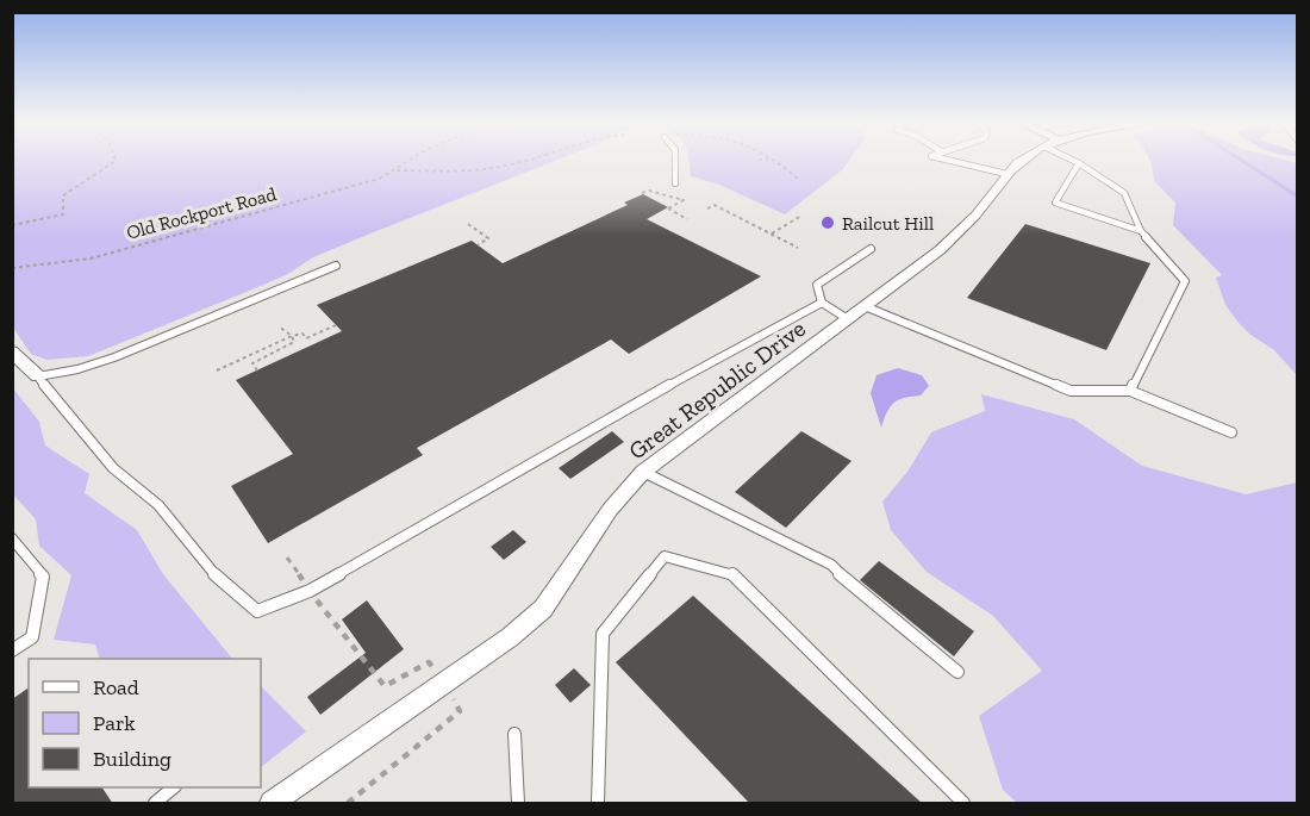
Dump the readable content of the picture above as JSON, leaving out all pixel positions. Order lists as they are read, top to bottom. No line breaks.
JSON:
{"streets":{"street":["Great Republic Drive"],"path":["Old Rockport Road"]},"places":["Railcut Hill"],"legend":["Road","Park","Building"]}
